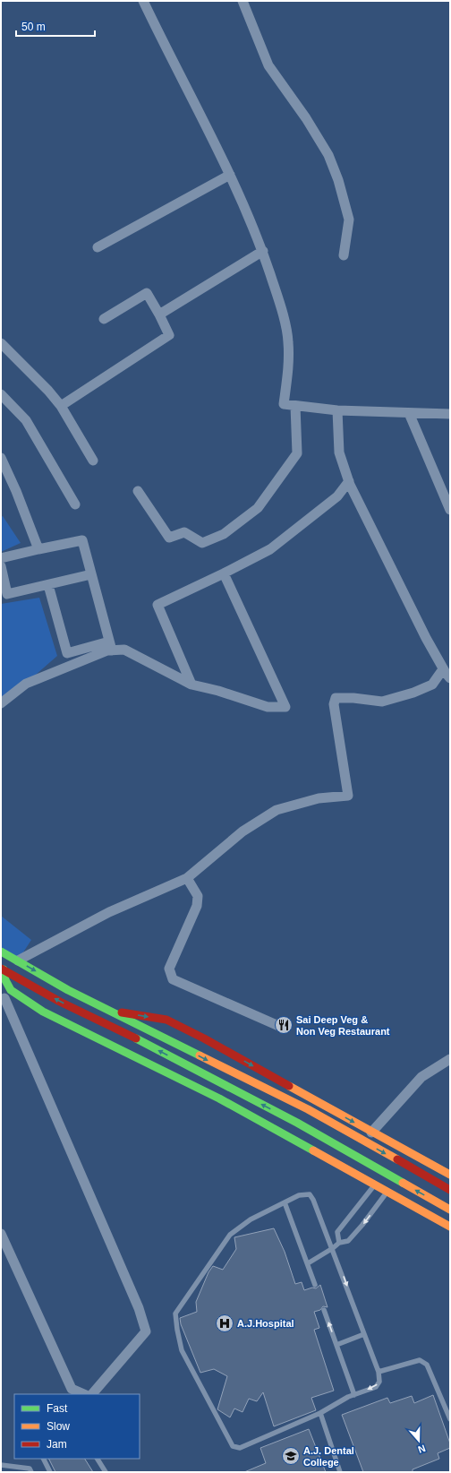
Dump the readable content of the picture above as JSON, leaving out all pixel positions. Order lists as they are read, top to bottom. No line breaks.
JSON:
{"places":{"restaurant":["Sai Deep Veg & Non Veg Restaurant"],"hospital":["A.J.Hospital"],"school or university":["A.J. Dental College"]},"legend":["Fast","Slow","Jam"],"scale_bar":"50 m","north":"bottom"}
